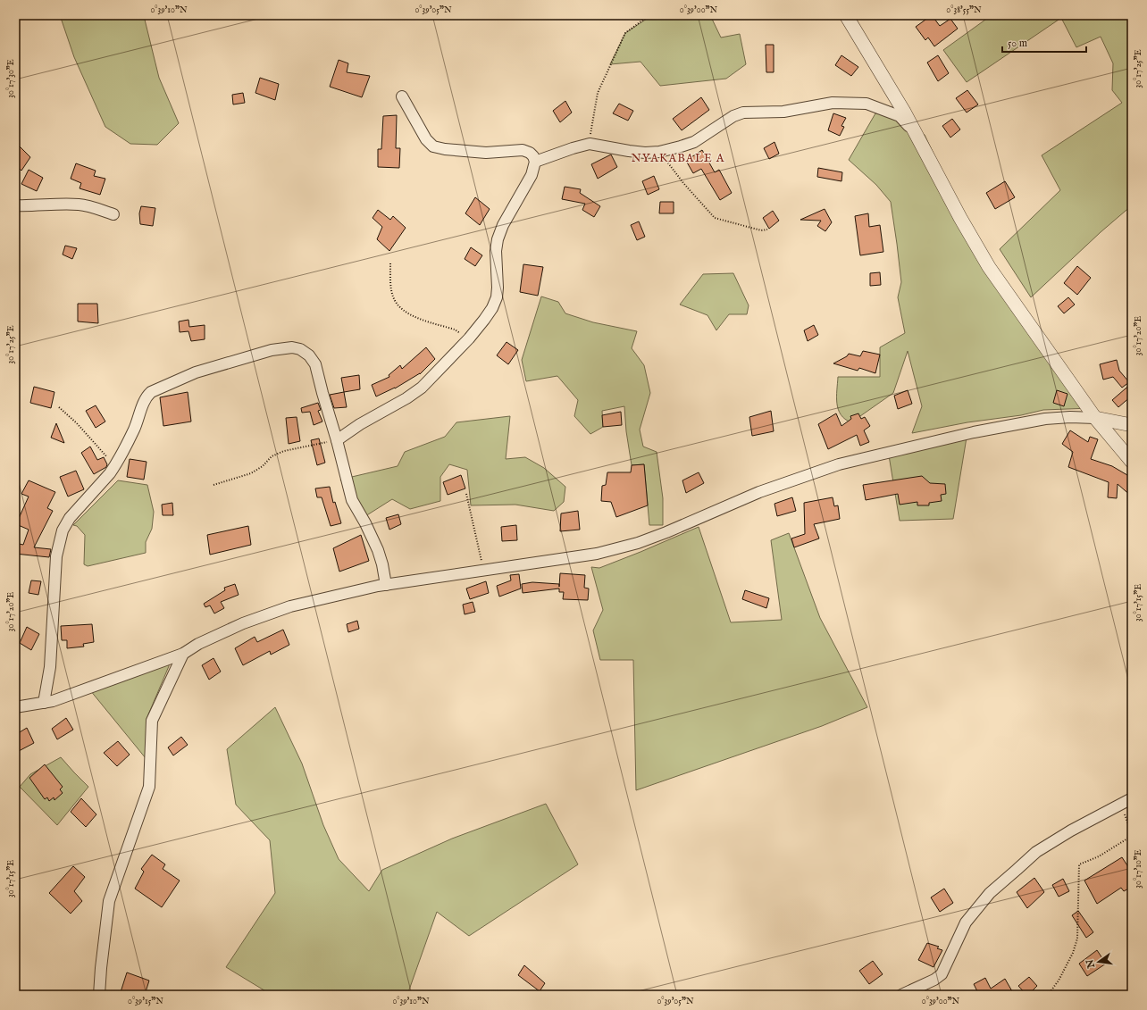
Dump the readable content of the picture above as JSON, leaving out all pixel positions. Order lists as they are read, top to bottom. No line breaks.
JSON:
{"districts":["NYAKABALE A"],"scale_bar":"50 m","north":"left","coordinates":["0°39'10\"N","0°39'05\"N","0°39'00\"N","0°38'55\"N","30°17'25\"E","30°17'30\"E","30°17'20\"E","30°17'15\"E","30°17'10\"E","0°39'15\"N"]}
